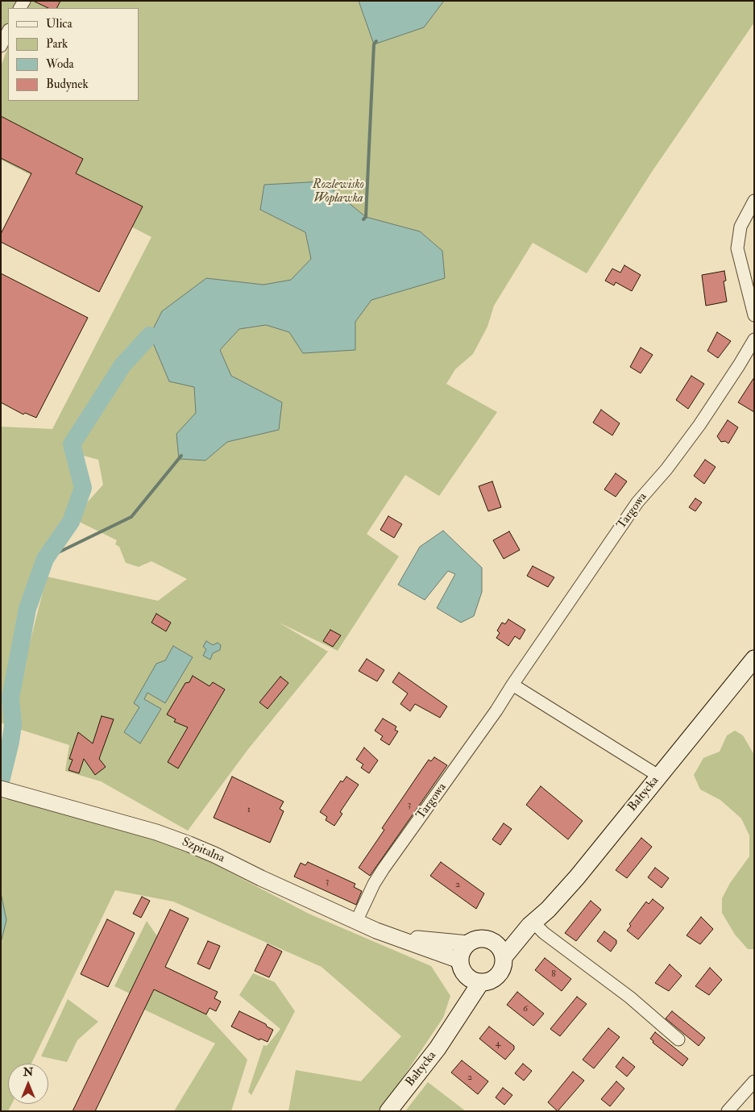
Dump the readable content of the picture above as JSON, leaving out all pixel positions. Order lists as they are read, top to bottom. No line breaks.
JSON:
{"streets":{"main road":["Bałtycka"],"street":["Targowa","Szpitalna"]},"crossings":[["Targowa","Szpitalna"],["Bałtycka","Szpitalna"]],"parks":["Rozlewisko Wopławka"],"house_numbers":["3","1","3","2","8","6","4","2"],"legend":["Ulica","Park","Woda","Budynek"],"north":"top"}
